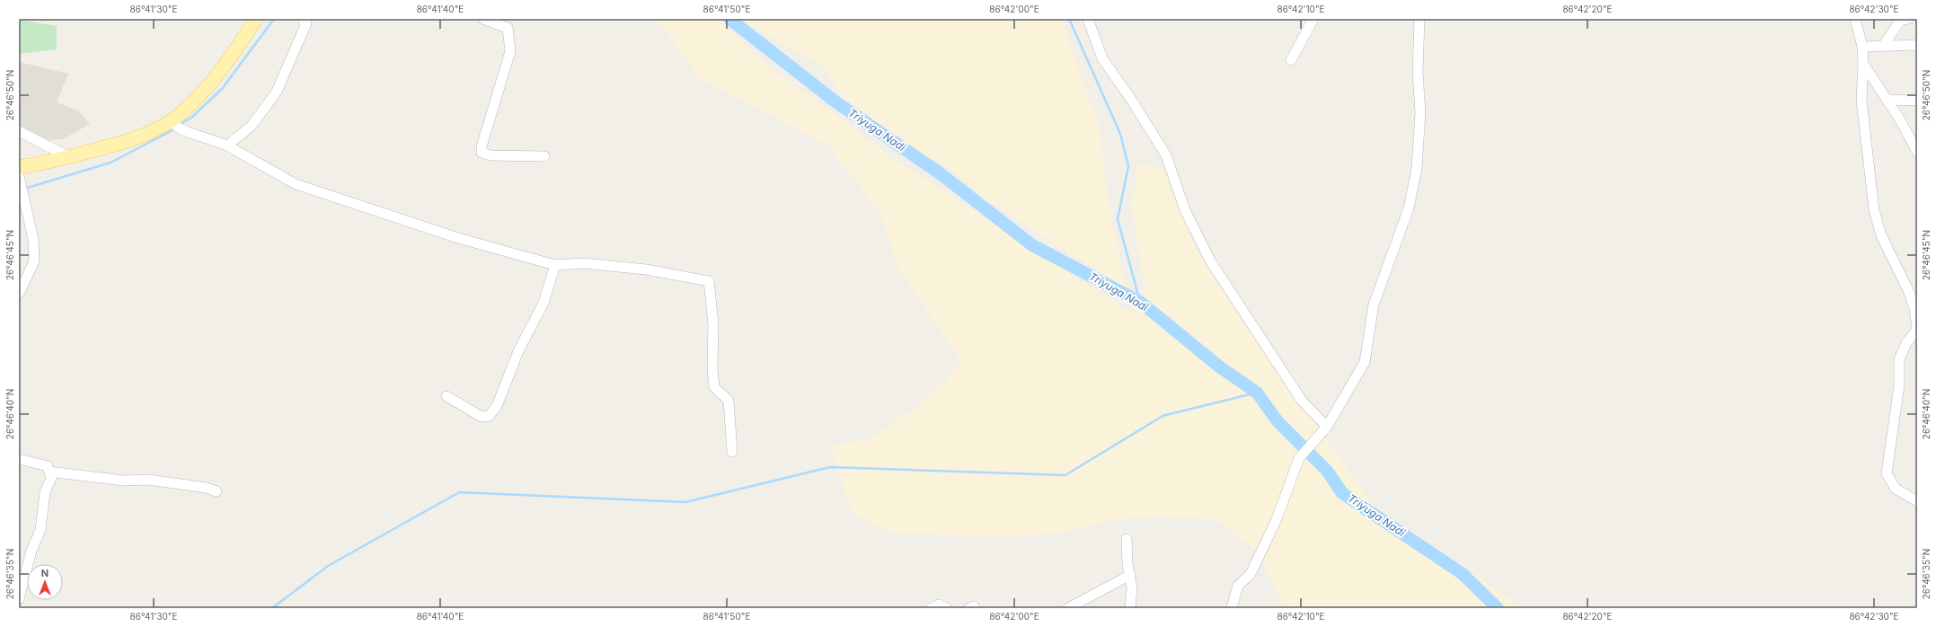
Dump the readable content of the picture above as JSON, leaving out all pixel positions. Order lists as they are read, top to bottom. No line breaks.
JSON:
{"water":["Triyuga Nadi"],"north":"top","coordinates":["86°41'30\"E","86°41'40\"E","86°41'50\"E","86°42'00\"E","86°42'10\"E","86°42'20\"E","86°42'30\"E","26°46'50\"N","26°46'45\"N","26°46'40\"N","26°46'35\"N"]}
